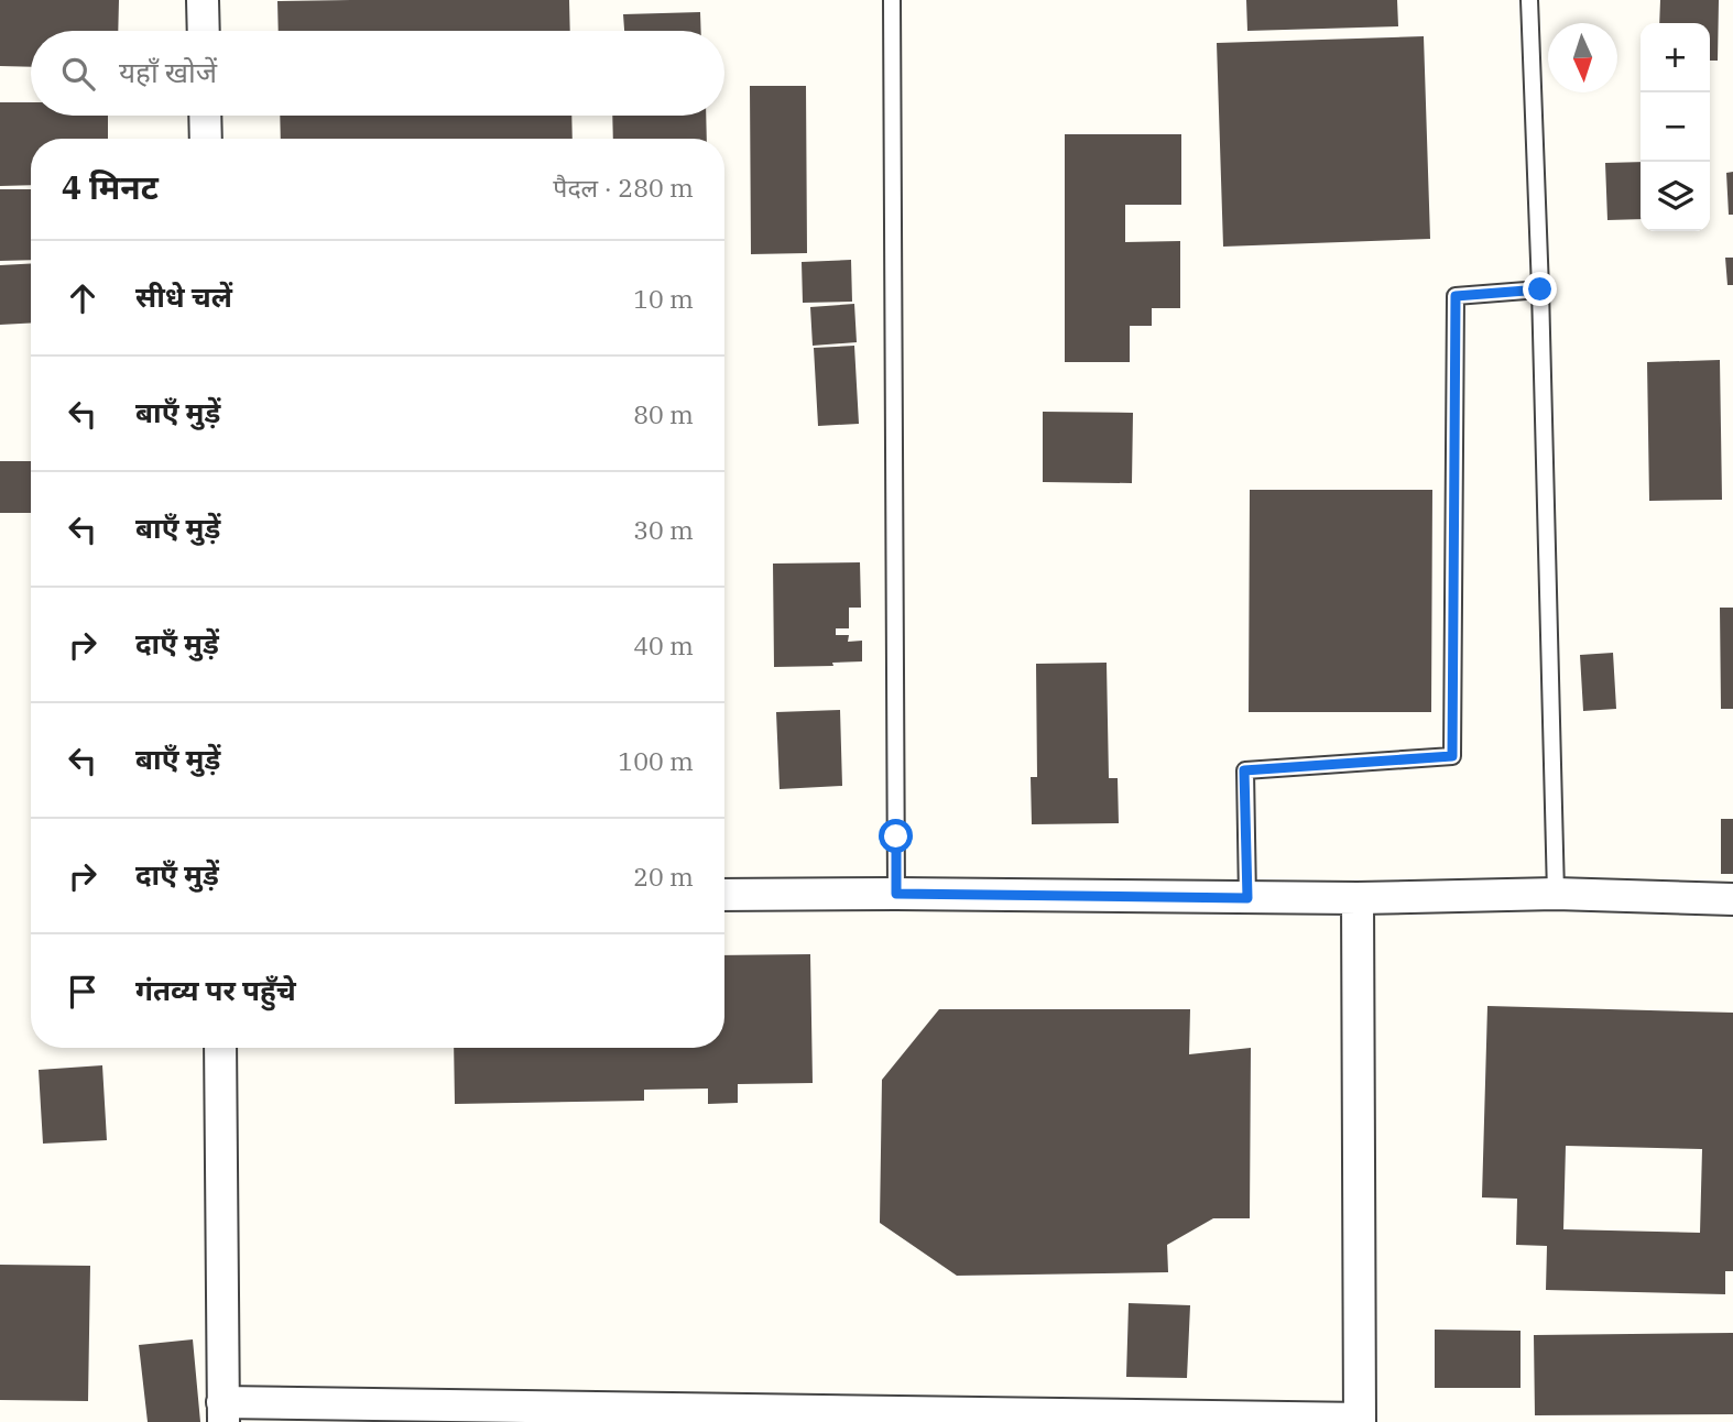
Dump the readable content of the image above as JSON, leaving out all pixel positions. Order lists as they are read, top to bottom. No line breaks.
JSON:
{"north":"bottom","page":{"map_buttons":["+","−"],"search":"यहाँ खोजें","heading":["4 मिनट","पैदल · 280 m"],"list":[["सीधे चलें","10 m"],["बाएँ मुड़ें","80 m"],["बाएँ मुड़ें","30 m"],["दाएँ मुड़ें","40 m"],["बाएँ मुड़ें","100 m"],["दाएँ मुड़ें","20 m"],"गंतव्य पर पहुँचे"]}}
